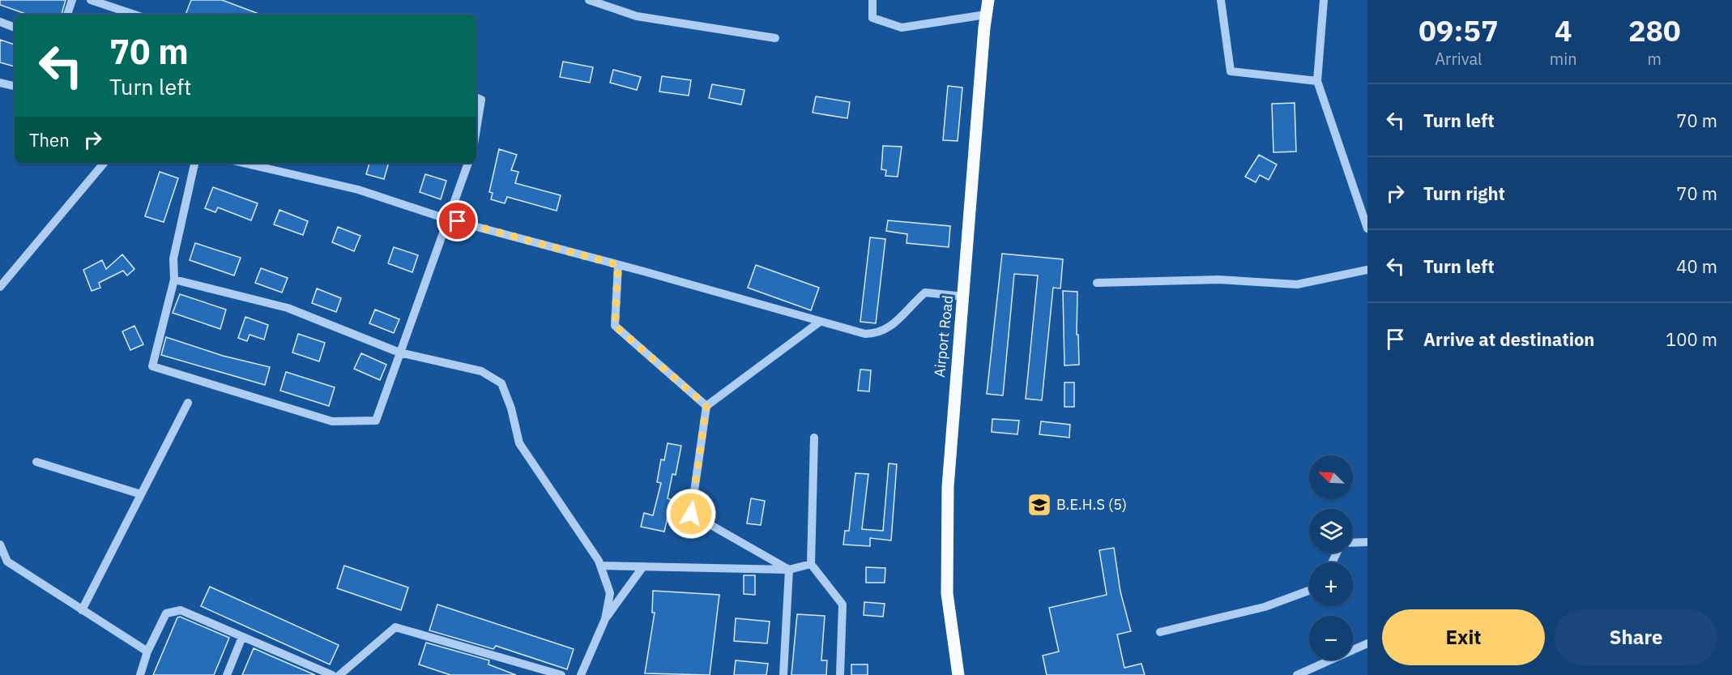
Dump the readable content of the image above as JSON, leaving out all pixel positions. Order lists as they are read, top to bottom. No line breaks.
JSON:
{"streets":{"main road":["Airport Road"]},"places":{"school or university":["B.E.H.S (5)"]},"north":"top left","page":{"eta":["09:57","Arrival","4","min","280","m"],"turn":["70 m","Turn left"],"list":[{"name":"Turn left","value":"70 m"},{"name":"Turn right","value":"70 m"},{"name":"Turn left","value":"40 m"},{"name":"Arrive at destination","value":"100 m"}],"then":"Then","map_buttons":["+","−"],"buttons":["Exit","Share"]}}
